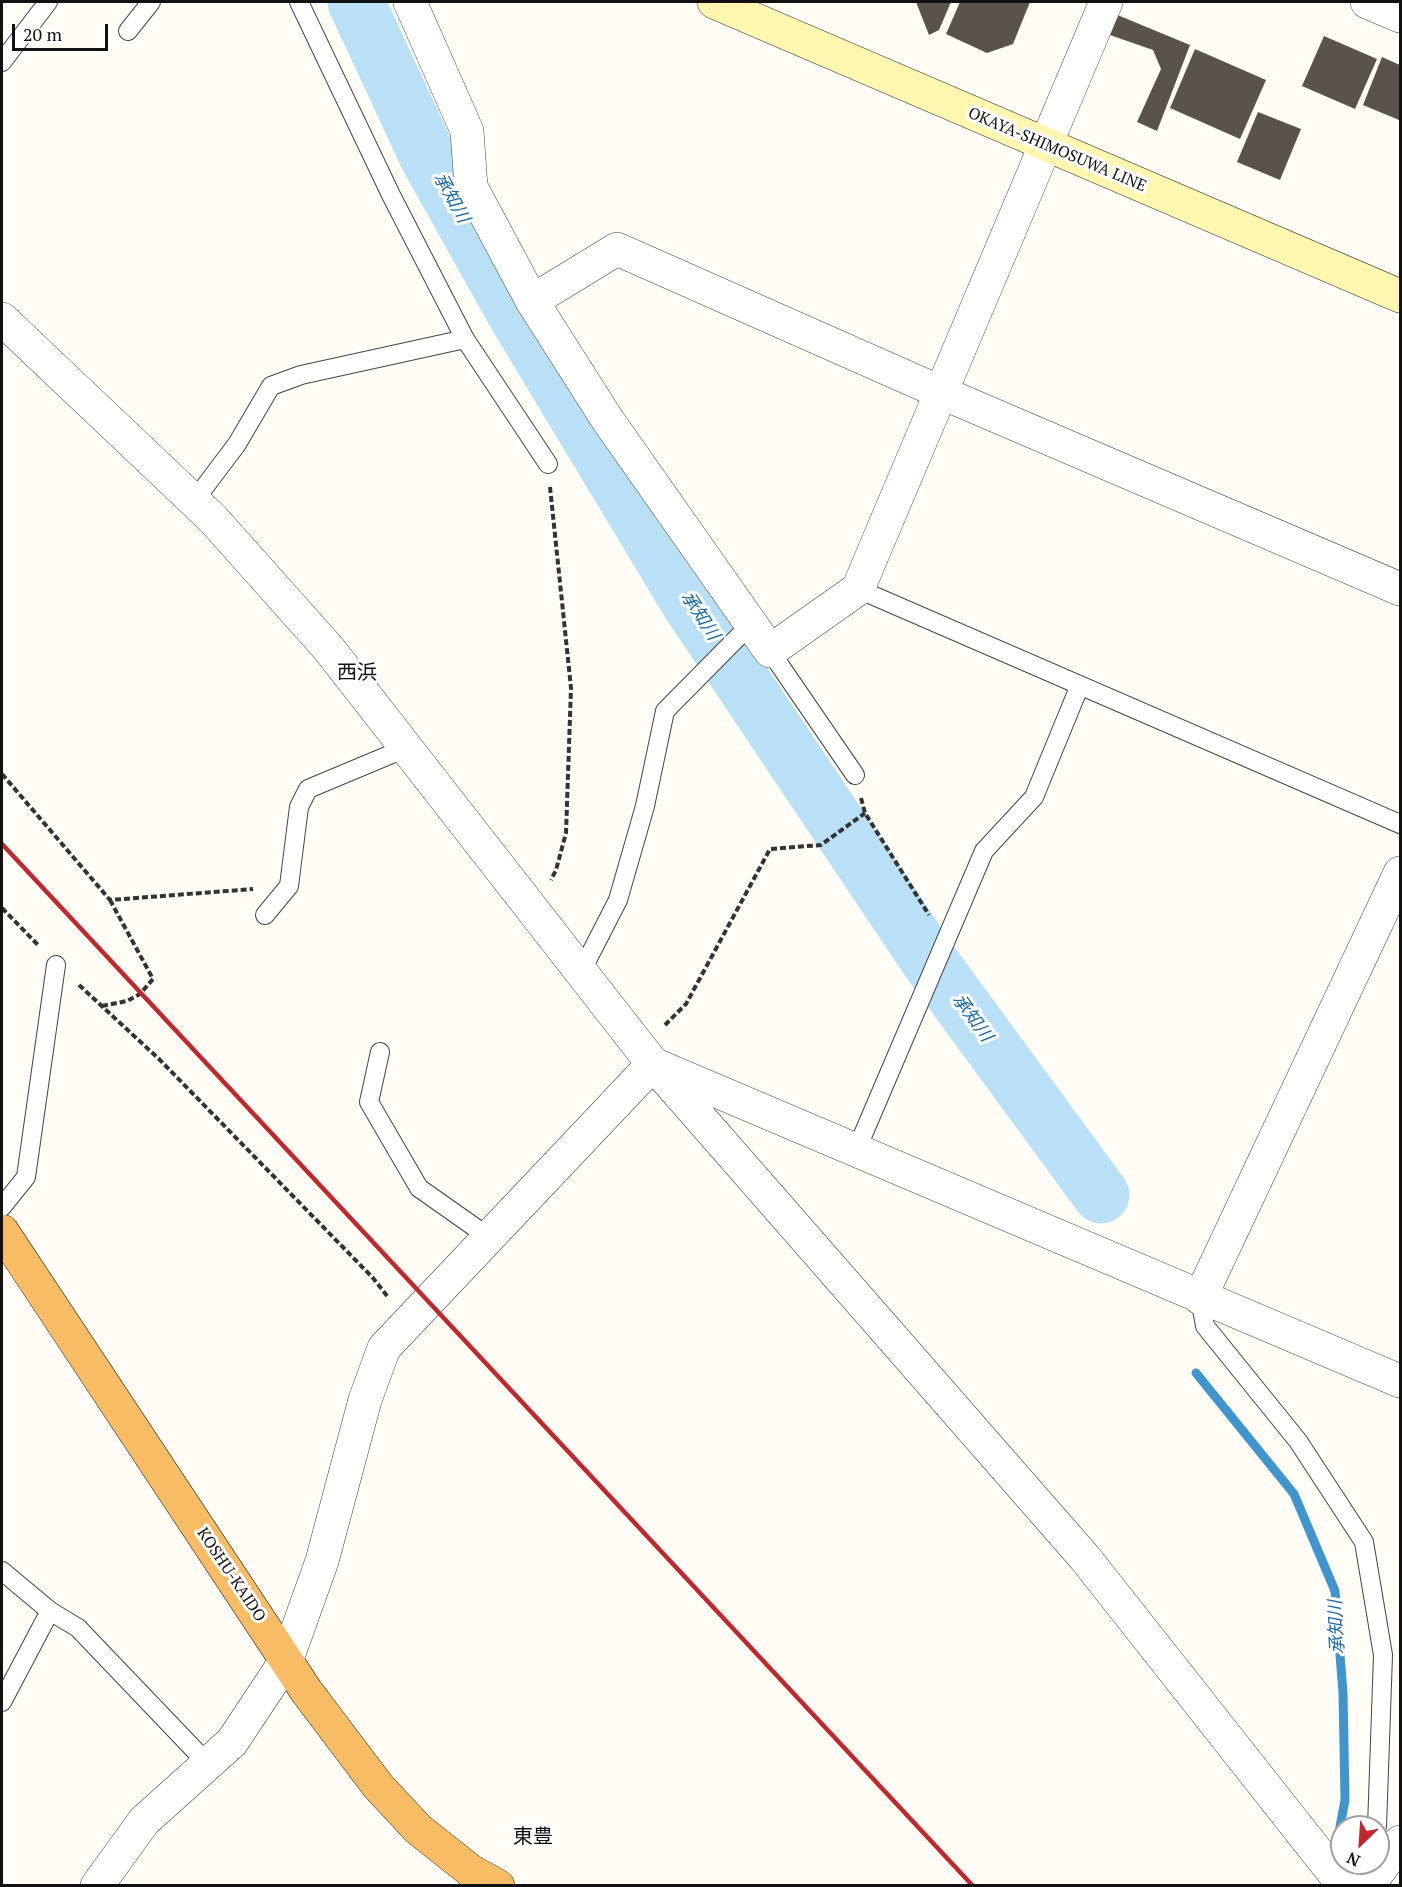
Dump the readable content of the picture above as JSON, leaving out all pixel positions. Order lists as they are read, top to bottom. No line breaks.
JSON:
{"streets":{"highway":["KOSHU-KAIDO"],"main road":["OKAYA-SHIMOSUWA LINE"]},"districts":["西浜","東豊"],"water":["承知川"],"scale_bar":"20 m","north":"bottom left"}
